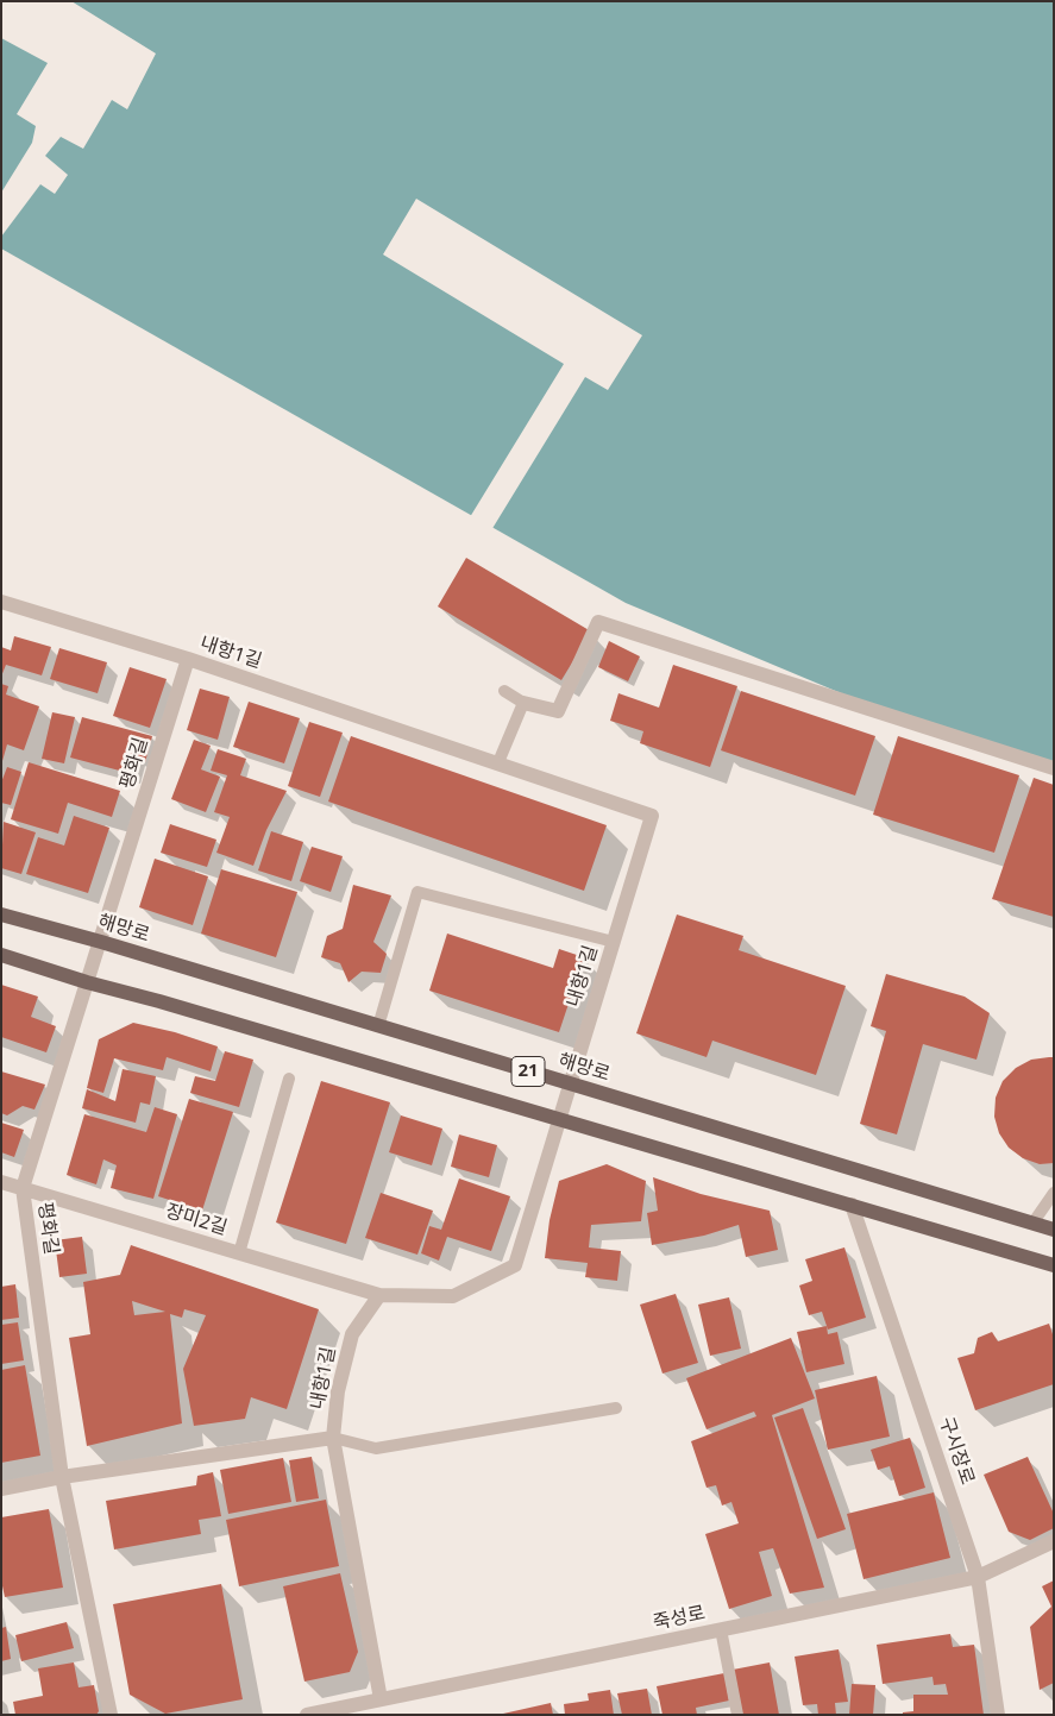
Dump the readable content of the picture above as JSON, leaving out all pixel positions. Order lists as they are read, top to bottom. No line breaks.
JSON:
{"streets":{"main road":["해망로","21"],"street":["내항1길","평화길","장미2길","구시장로","죽성로"]},"crossings":[["내항1길","평화길"],["내항1길","해망로"],["내항1길","21"],["내항1길","장미2길"],["내항1길","죽성로"],["평화길","해망로"],["평화길","21"],["평화길","장미2길"],["21","구시장로"],["구시장로","죽성로"]]}
